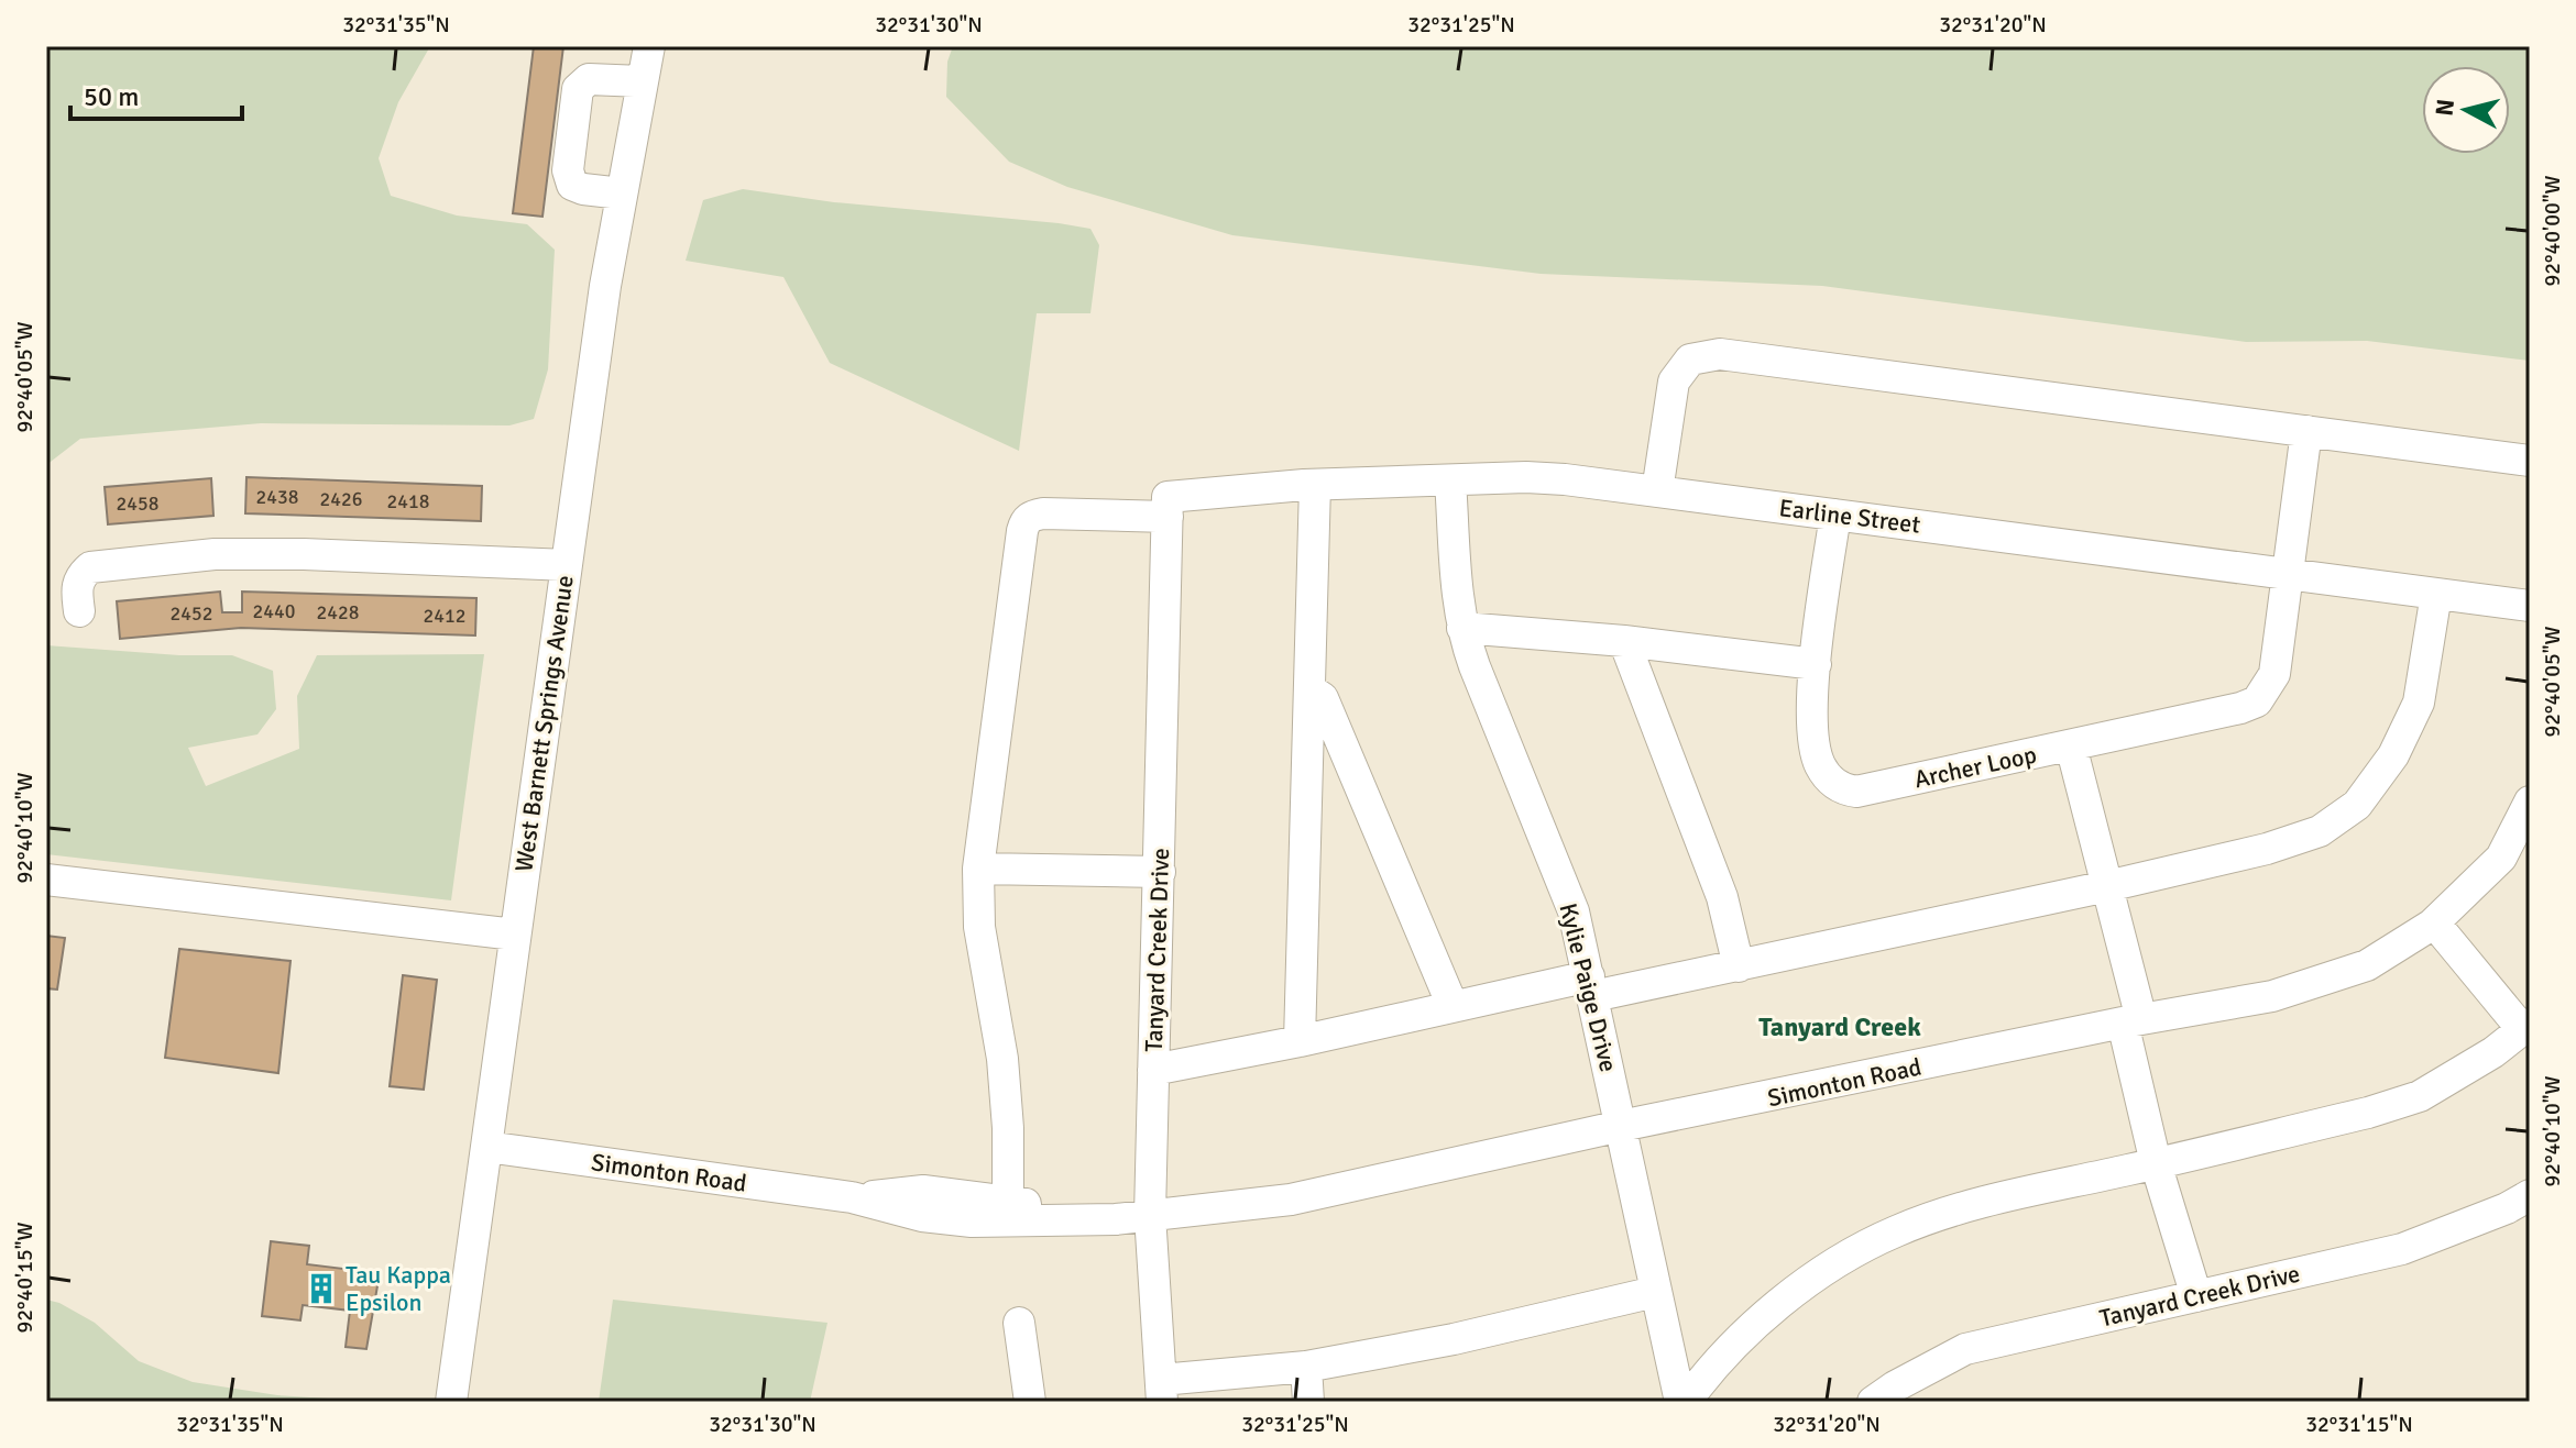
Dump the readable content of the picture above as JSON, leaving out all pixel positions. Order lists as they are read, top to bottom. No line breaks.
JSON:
{"streets":{"street":["Earline Street","West Barnett Springs Avenue","Archer Loop","Tanyard Creek Drive","Kylie Paige Drive","Simonton Road"]},"crossings":[["Earline Street","Archer Loop"],["Earline Street","Tanyard Creek Drive"],["Earline Street","Kylie Paige Drive"],["West Barnett Springs Avenue","Simonton Road"],["Tanyard Creek Drive","Simonton Road"],["Kylie Paige Drive","Simonton Road"]],"districts":["Tanyard Creek"],"places":{"building":["Tau Kappa Epsilon"]},"house_numbers":["2438","2426","2418","2458","2440","2428","2452","2412"],"scale_bar":"50 m","north":"left","coordinates":["32°31'35\"N","32°31'30\"N","32°31'25\"N","32°31'20\"N","92°40'00\"W","92°40'05\"W","92°40'10\"W","92°40'15\"W","32°31'15\"N"]}
